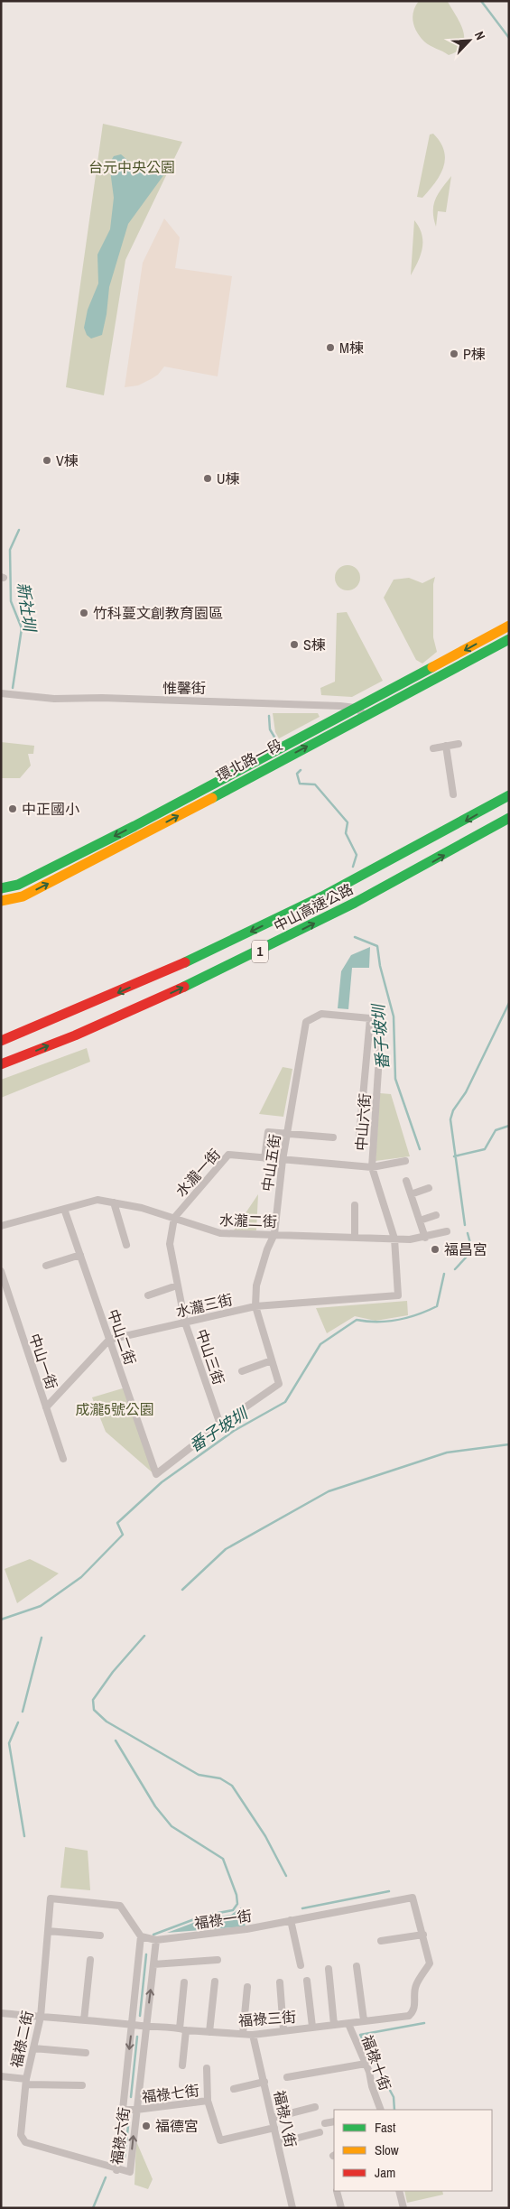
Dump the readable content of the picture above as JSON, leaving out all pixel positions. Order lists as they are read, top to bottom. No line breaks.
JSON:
{"streets":{"main road":["環北路一段","中山高速公路","1"],"street":["惟馨街","中山六街","中山五街","水瀧一街","水瀧二街","水瀧三街","中山二街","中山三街","中山一街","福祿一街","福祿三街","福祿二街","福祿十街","福祿七街","福祿八街","福祿六街"]},"crossings":[["惟馨街","環北路一段"],["中山六街","中山五街"],["中山六街","水瀧一街"],["中山六街","水瀧二街"],["中山六街","水瀧三街"],["中山五街","水瀧一街"],["中山五街","水瀧二街"],["中山五街","水瀧三街"],["中山五街","中山二街"],["中山五街","中山三街"],["水瀧一街","水瀧二街"],["水瀧一街","中山三街"],["水瀧二街","中山二街"],["水瀧二街","中山三街"],["水瀧三街","中山二街"],["水瀧三街","中山三街"],["中山二街","中山三街"],["福祿一街","福祿三街"],["福祿一街","福祿二街"],["福祿一街","福祿六街"],["福祿三街","福祿二街"],["福祿三街","福祿十街"],["福祿三街","福祿八街"],["福祿三街","福祿六街"],["福祿二街","福祿六街"],["福祿七街","福祿八街"],["福祿七街","福祿六街"]],"water":["新社圳","番子坡圳"],"parks":["台元中央公園","成瀧5號公園"],"places":["M棟","P棟","V棟","U棟","竹科蔓文創教育園區","S棟","中正國小","福昌宮","福德宮"],"legend":["Fast","Slow","Jam"],"north":"top right"}
